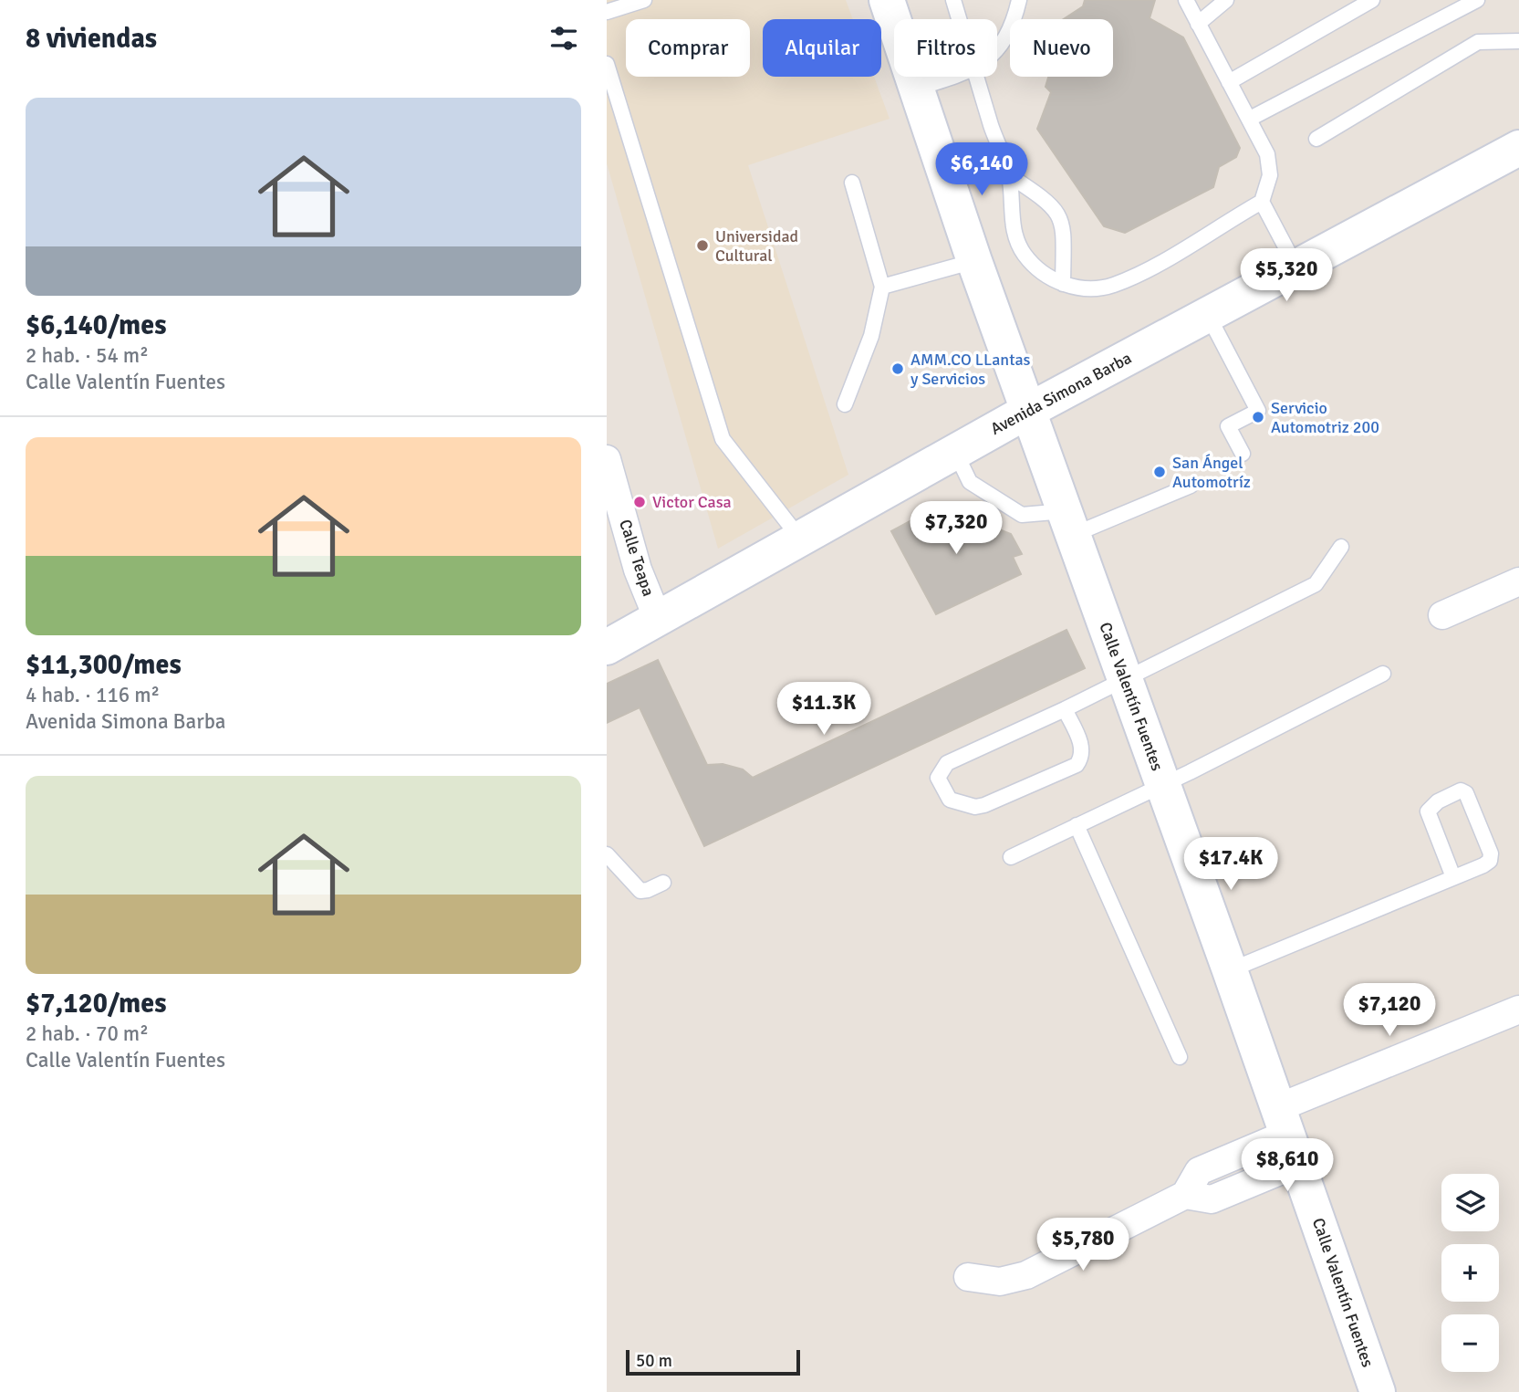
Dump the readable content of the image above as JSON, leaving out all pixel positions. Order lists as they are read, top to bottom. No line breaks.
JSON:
{"streets":{"street":["Avenida Simona Barba","Calle Teapa","Calle Valentín Fuentes"]},"crossings":[["Avenida Simona Barba","Calle Teapa"],["Avenida Simona Barba","Calle Valentín Fuentes"]],"places":["Universidad Cultural","AMM.CO LLantas y Servicios","Servicio Automotriz 200","San Ángel Automotríz","Victor Casa"],"scale_bar":"50 m","page":{"heading":"8 viviendas","chip":["Comprar","Alquilar","Filtros","Nuevo"],"list":[{"name":"$6,140/mes","note":"2 hab. · 54 m² · Calle Valentín Fuentes"},{"name":"$11,300/mes","note":"4 hab. · 116 m² · Avenida Simona Barba"},{"name":"$7,120/mes","note":"2 hab. · 70 m² · Calle Valentín Fuentes"}],"price":["$6,140","$5,320","$7,320","$11.3K","$17.4K","$7,120","$8,610","$5,780"],"map_buttons":["+","−"],"scale":"50 m"}}
